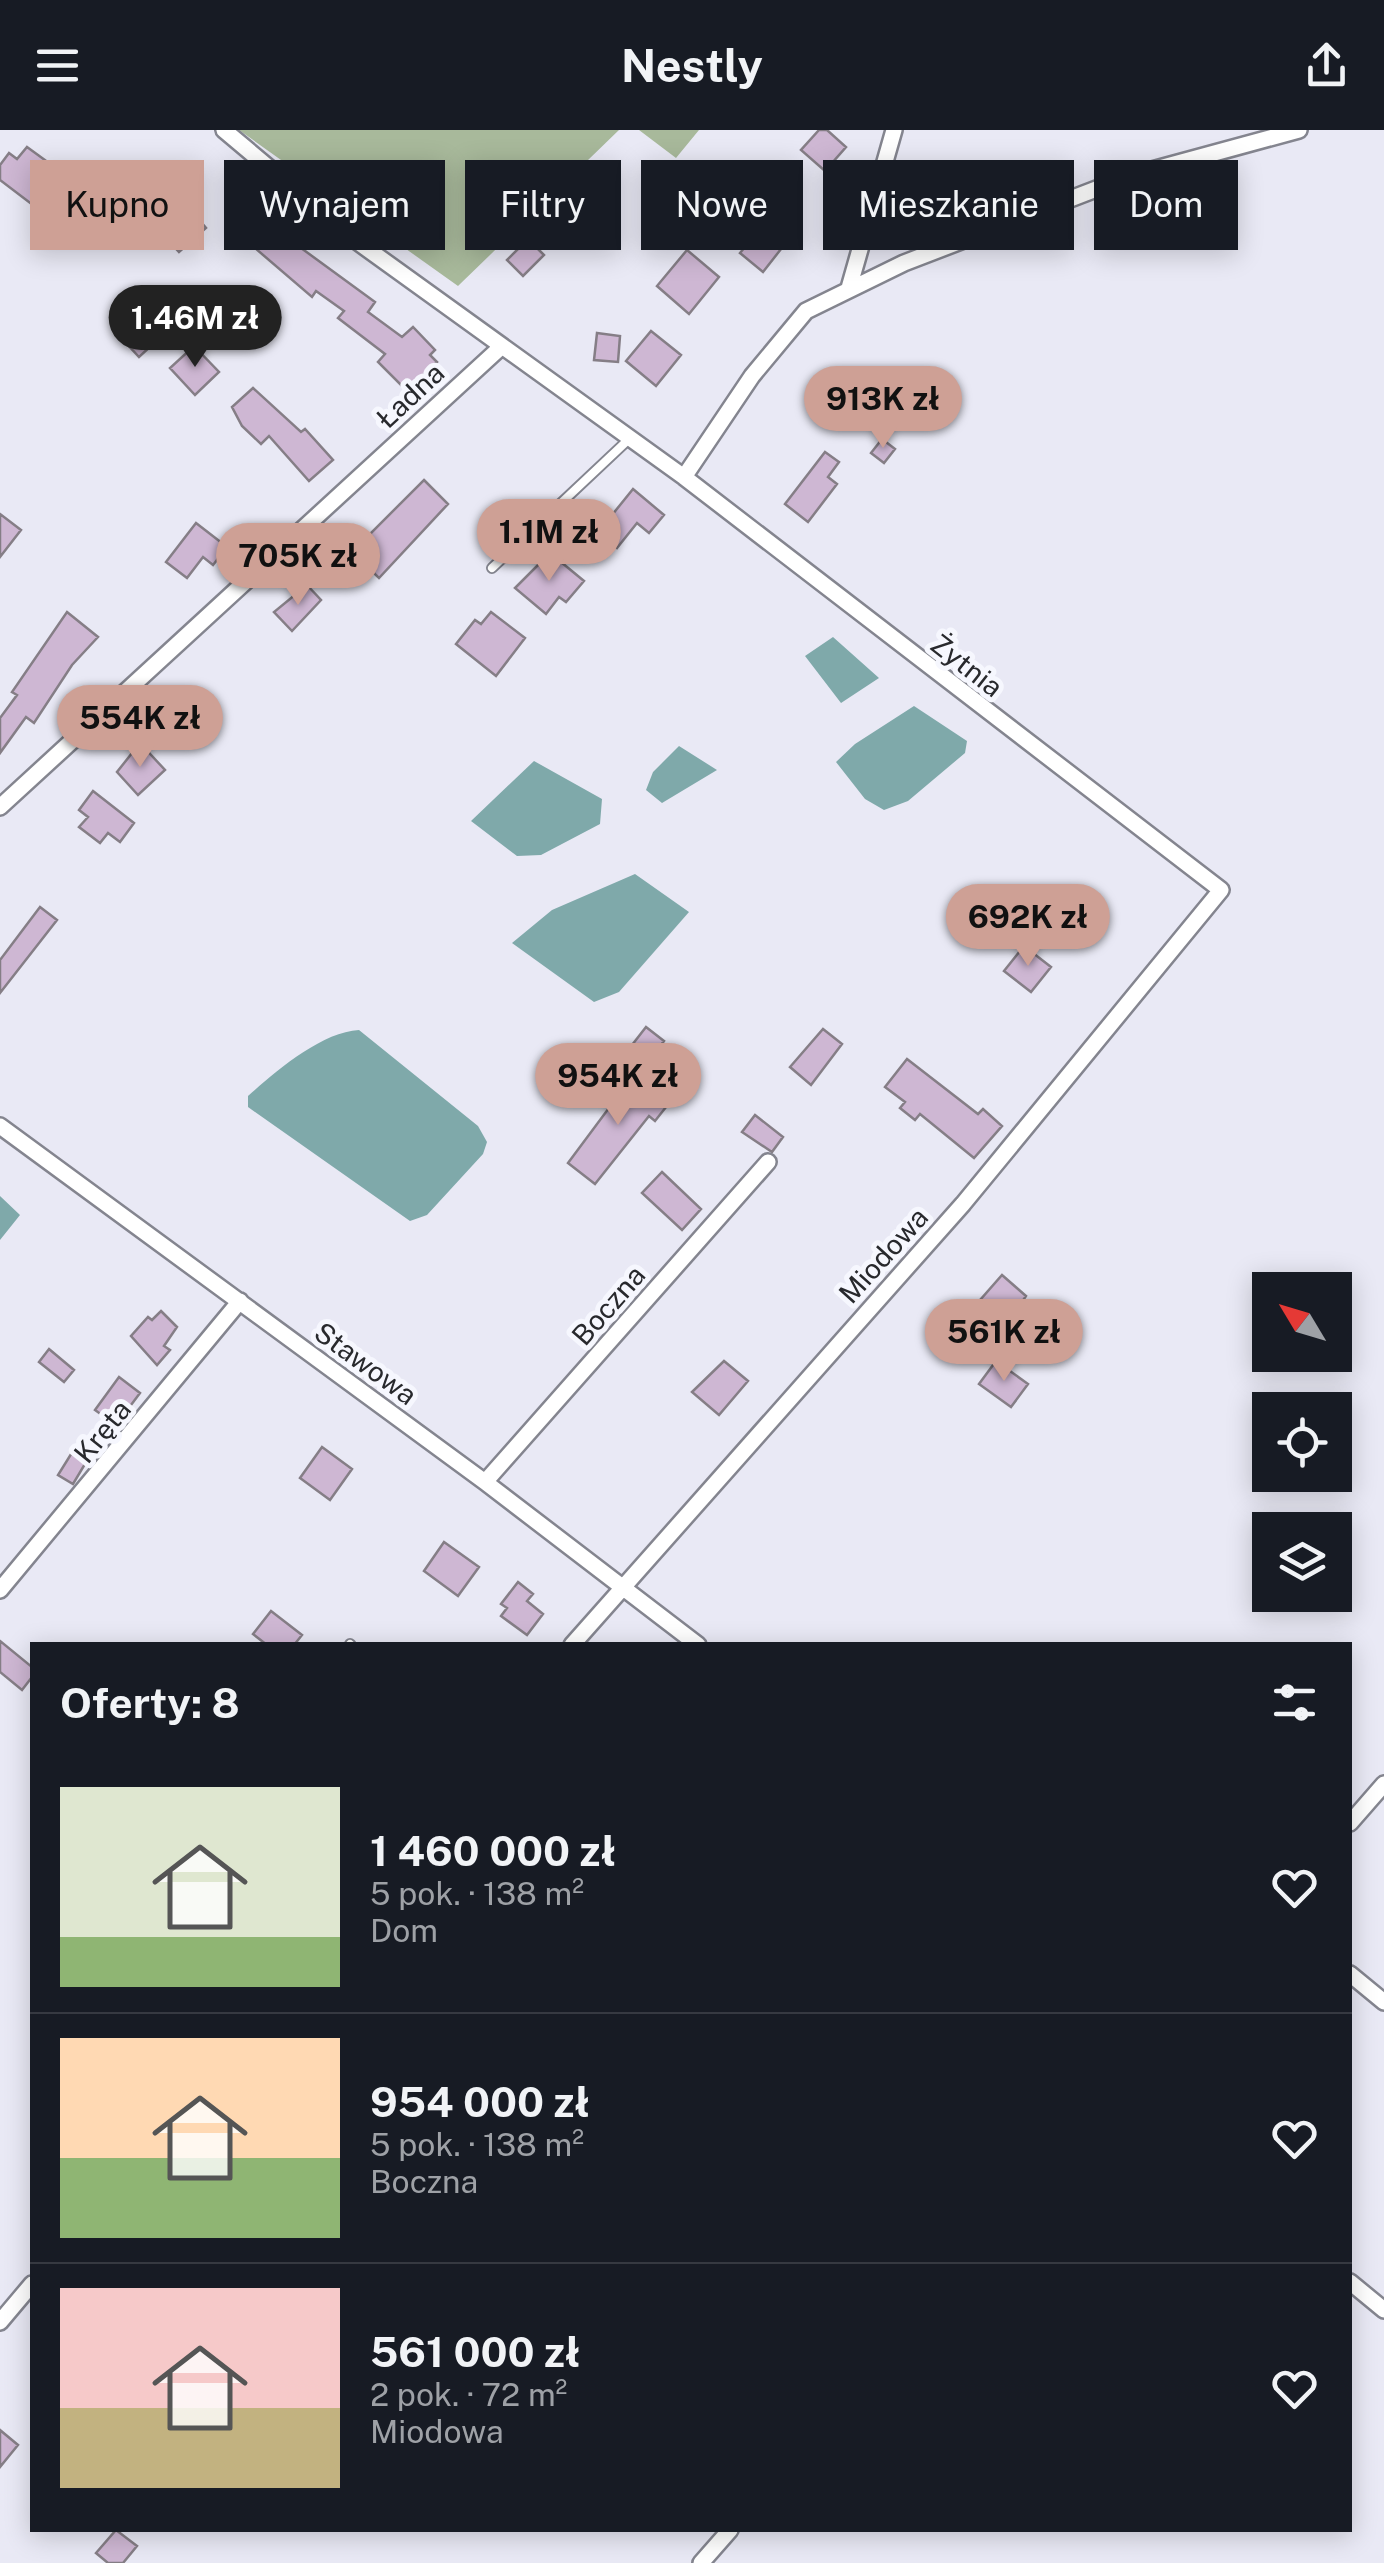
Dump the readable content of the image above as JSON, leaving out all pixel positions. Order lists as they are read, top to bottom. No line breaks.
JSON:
{"streets":{"street":["Ładna","Żytnia","Miodowa","Boczna","Stawowa","Kręta"]},"crossings":[["Żytnia","Miodowa"],["Miodowa","Stawowa"],["Boczna","Stawowa"],["Stawowa","Kręta"]],"north":"top left","page":{"header":"Nestly","chip":["Kupno","Wynajem","Filtry","Nowe","Mieszkanie","Dom"],"price":["1.46M zł","913K zł","1.1M zł","705K zł","554K zł","692K zł","954K zł","561K zł"],"heading":"Oferty: 8","list":[{"name":"1 460 000 zł","note":"5 pok. · 138 m² · Dom"},{"name":"954 000 zł","note":"5 pok. · 138 m² · Boczna"},{"name":"561 000 zł","note":"2 pok. · 72 m² · Miodowa"}]}}
